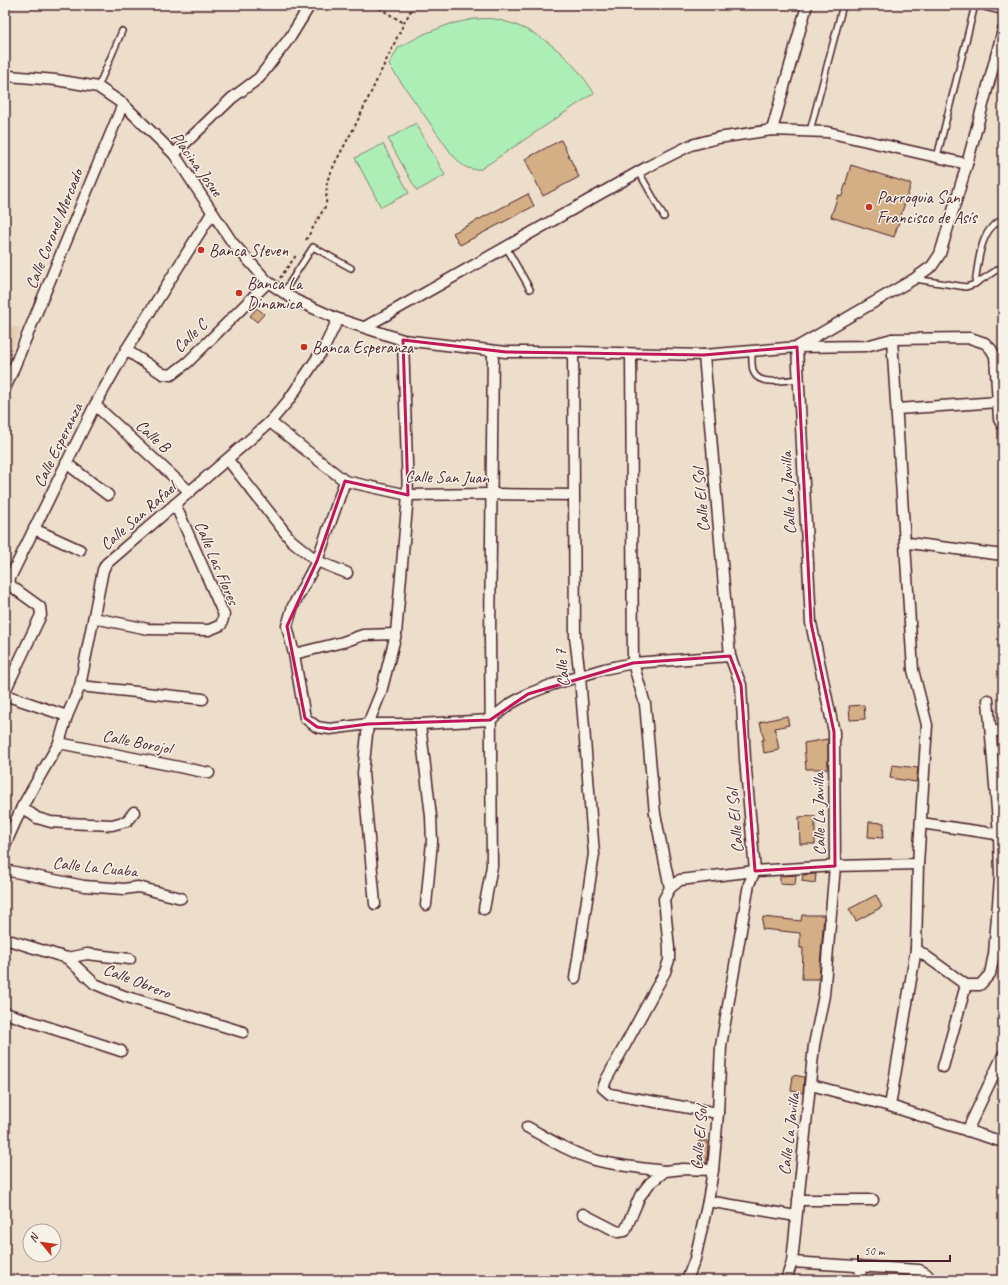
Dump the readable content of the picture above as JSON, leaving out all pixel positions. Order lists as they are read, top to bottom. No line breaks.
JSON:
{"streets":{"street":["Placina Josue","Calle Coronel Mercado","Calle C","Calle B","Calle Esperanza","Calle San Juan","Calle La Javilla","Calle El Sol","Calle San Rafael","Calle Las Flores","Calle 7","Calle Borojol","Calle La Cuaba","Calle Obrero"]},"crossings":[["Placina Josue","Calle Coronel Mercado"],["Placina Josue","Calle C"],["Placina Josue","Calle Esperanza"],["Placina Josue","Calle La Javilla"],["Placina Josue","Calle El Sol"],["Placina Josue","Calle San Rafael"],["Placina Josue","Calle 7"],["Calle C","Calle Esperanza"],["Calle B","Calle Esperanza"],["Calle B","Calle San Rafael"],["Calle San Juan","Calle San Rafael"],["Calle San Juan","Calle 7"],["Calle San Rafael","Calle Las Flores"],["Calle San Rafael","Calle Borojol"]],"places":["Parroquia San Francisco de Asís","Banca Steven","Banca La Dinamica","Banca Esperanza"],"scale_bar":"50 m","north":"top left"}
